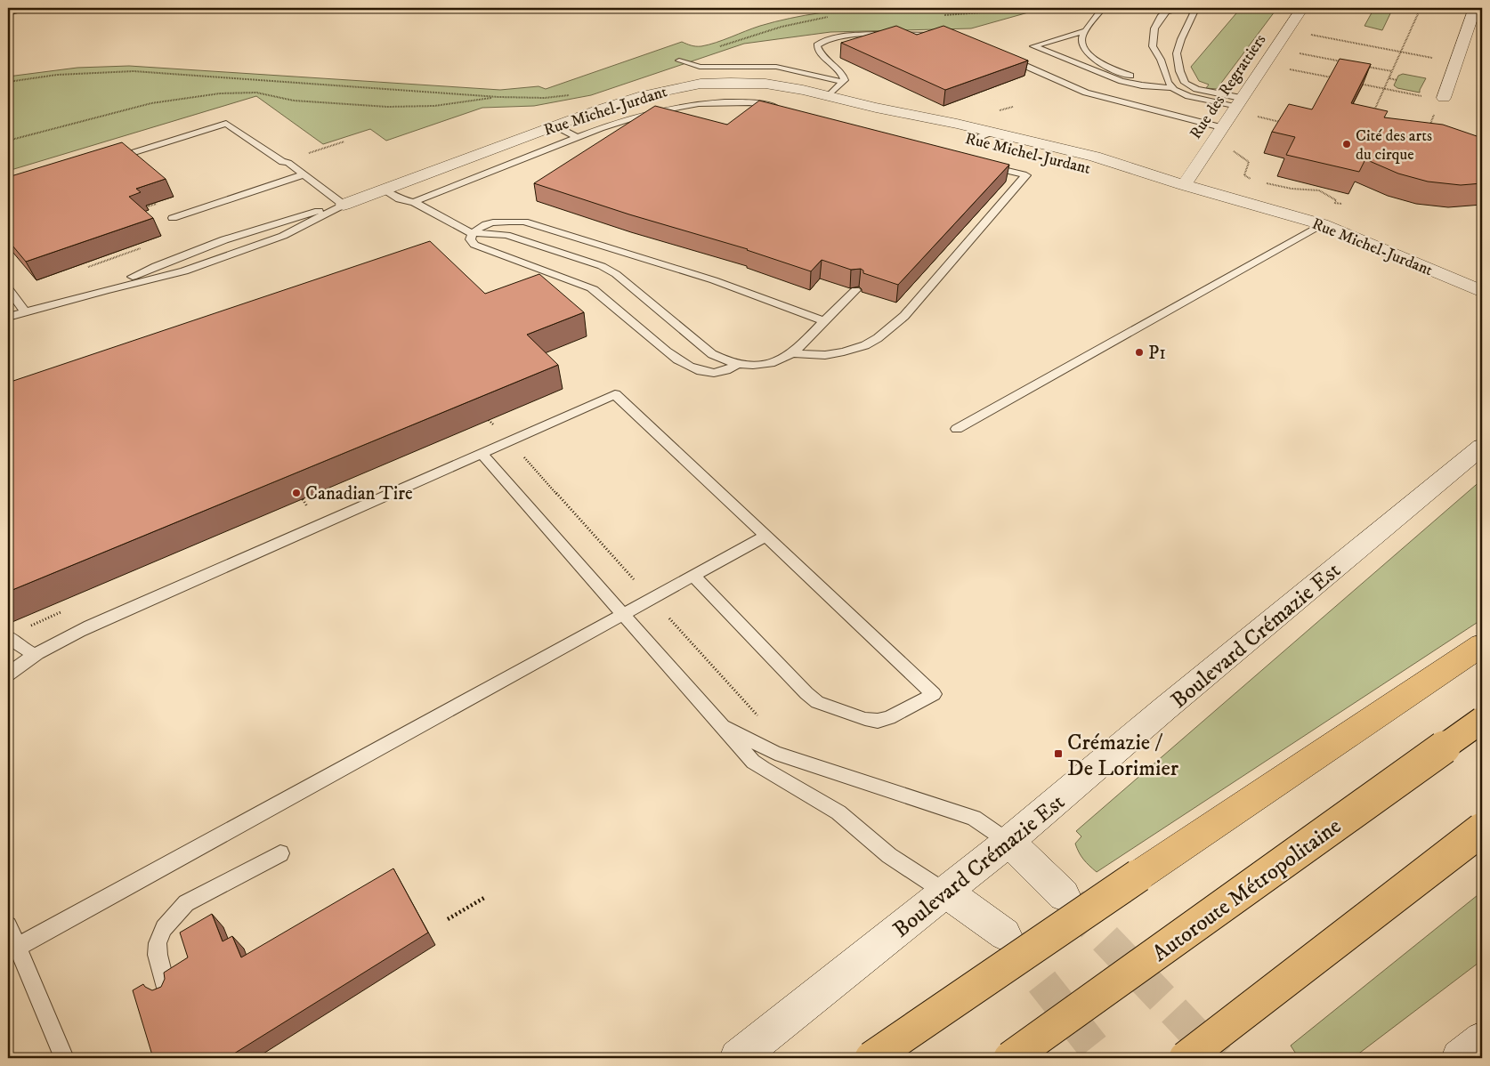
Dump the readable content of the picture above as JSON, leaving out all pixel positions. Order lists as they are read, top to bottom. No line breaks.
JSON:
{"streets":{"highway":["Autoroute Métropolitaine"],"street":["Rue des Regrattiers","Rue Michel-Jurdant","Boulevard Crémazie Est"]},"crossings":[["Rue des Regrattiers","Rue Michel-Jurdant"]],"places":{"other":["Cité des arts du cirque","P1","Canadian Tire"],"transit":["Crémazie / De Lorimier"]}}
